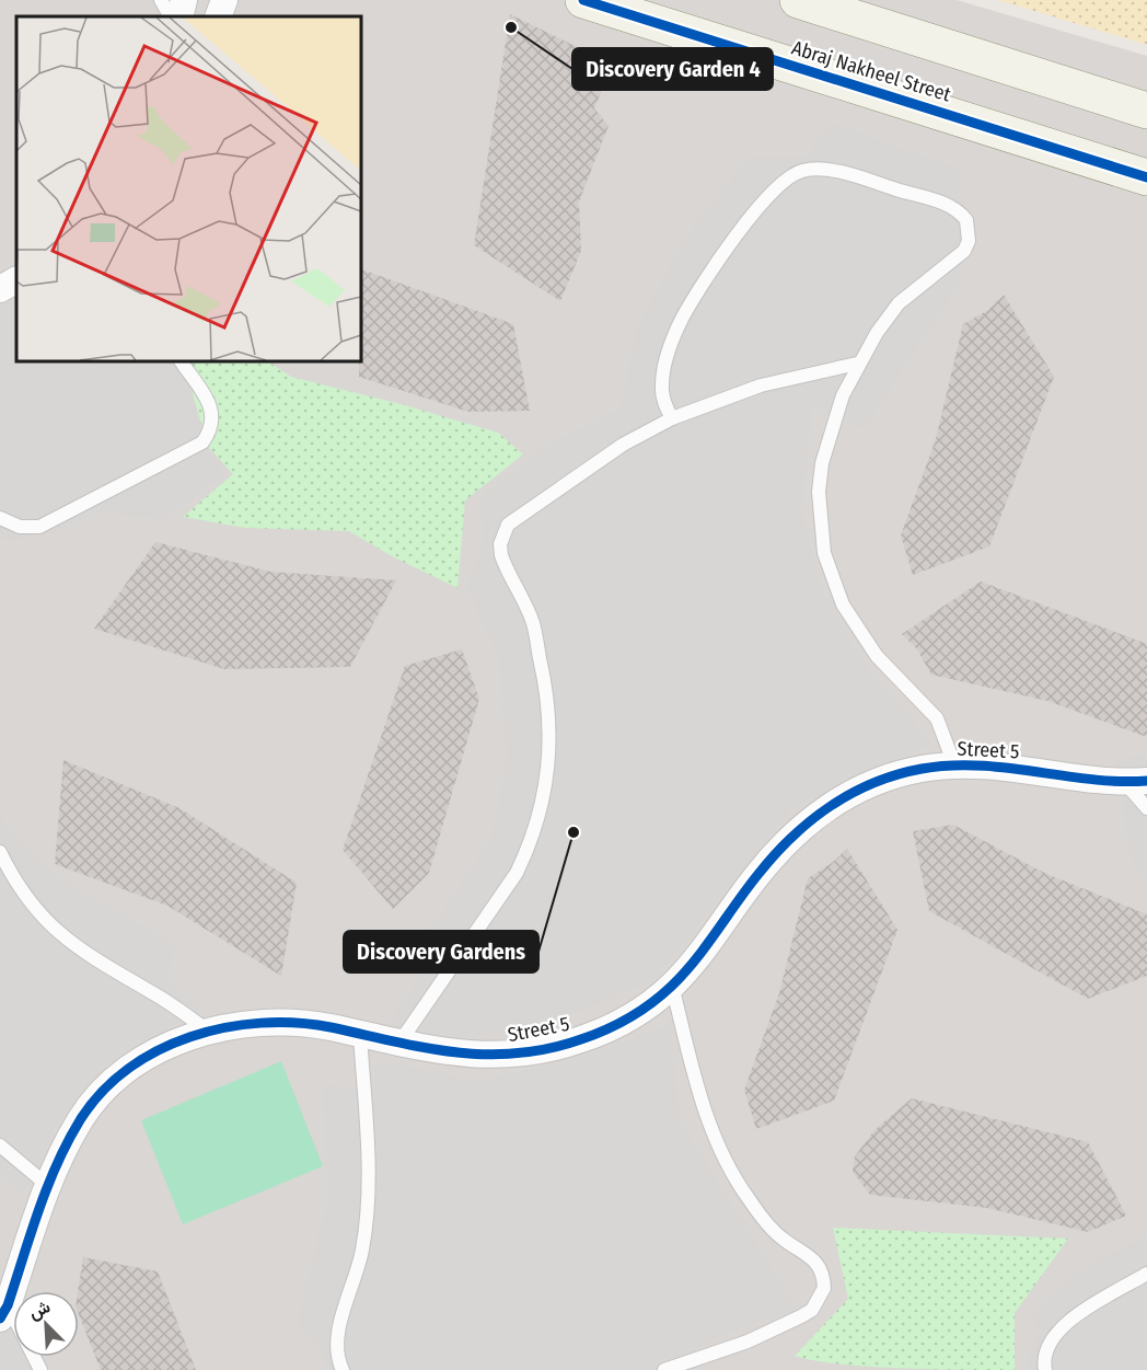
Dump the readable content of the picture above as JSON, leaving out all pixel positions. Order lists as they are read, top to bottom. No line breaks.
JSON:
{"streets":{"street":["Abraj Nakheel Street","Street 5"]},"places":["Discovery Garden 4","Discovery Gardens"],"north":"top left"}
